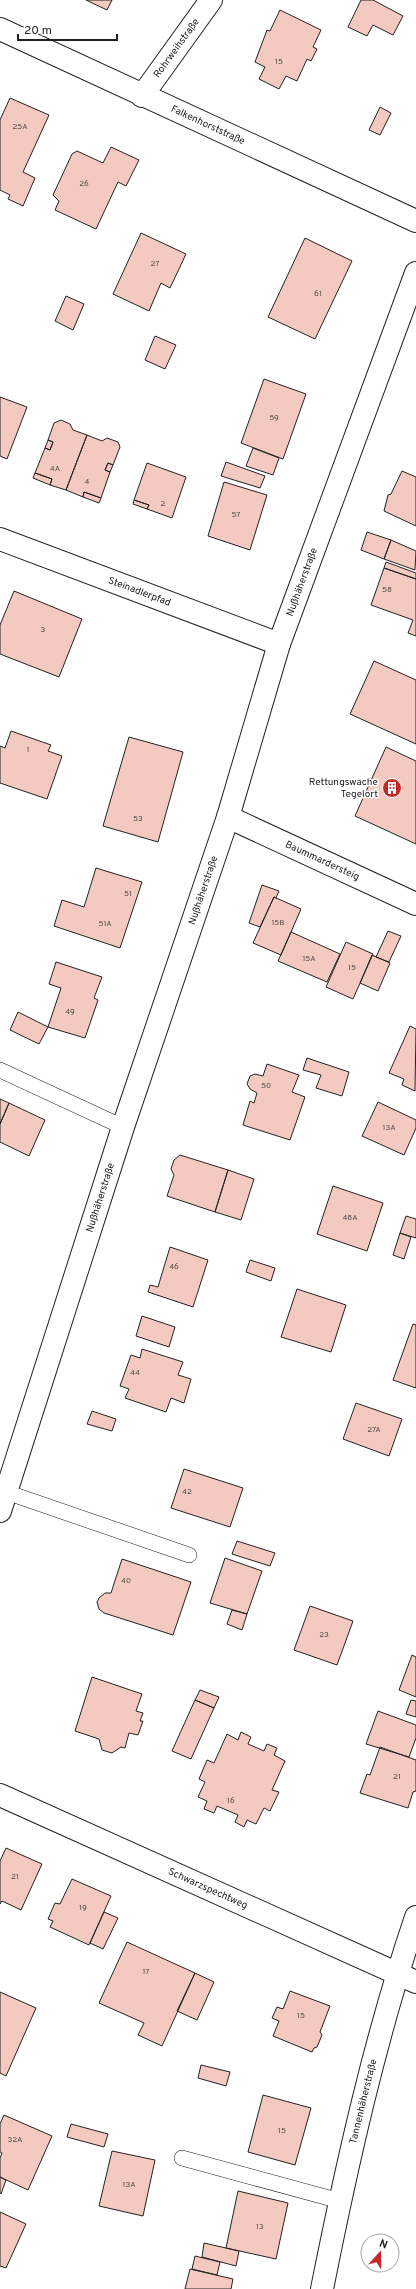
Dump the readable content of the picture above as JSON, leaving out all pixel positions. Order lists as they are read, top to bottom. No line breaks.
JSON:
{"streets":{"street":["Rohrweihstraße","Falkenhorststraße","Nußhäherstraße","Steinadlerpfad","Baummardersteig","Schwarzspechtweg","Tannenhäherstraße"]},"crossings":[["Rohrweihstraße","Falkenhorststraße"],["Nußhäherstraße","Steinadlerpfad"],["Nußhäherstraße","Baummardersteig"],["Schwarzspechtweg","Tannenhäherstraße"]],"places":{"building":["Rettungswache Tegelort"]},"house_numbers":["15","25A","26","27","61","59","4A","4","2","57","58","3","1","53","51","15B","51A","15A","15","49","50","13A","48A","46","44","27A","42","40","23","21","16","21","19","17","15","15","32A","13A","13"],"scale_bar":"20 m","north":"top"}
